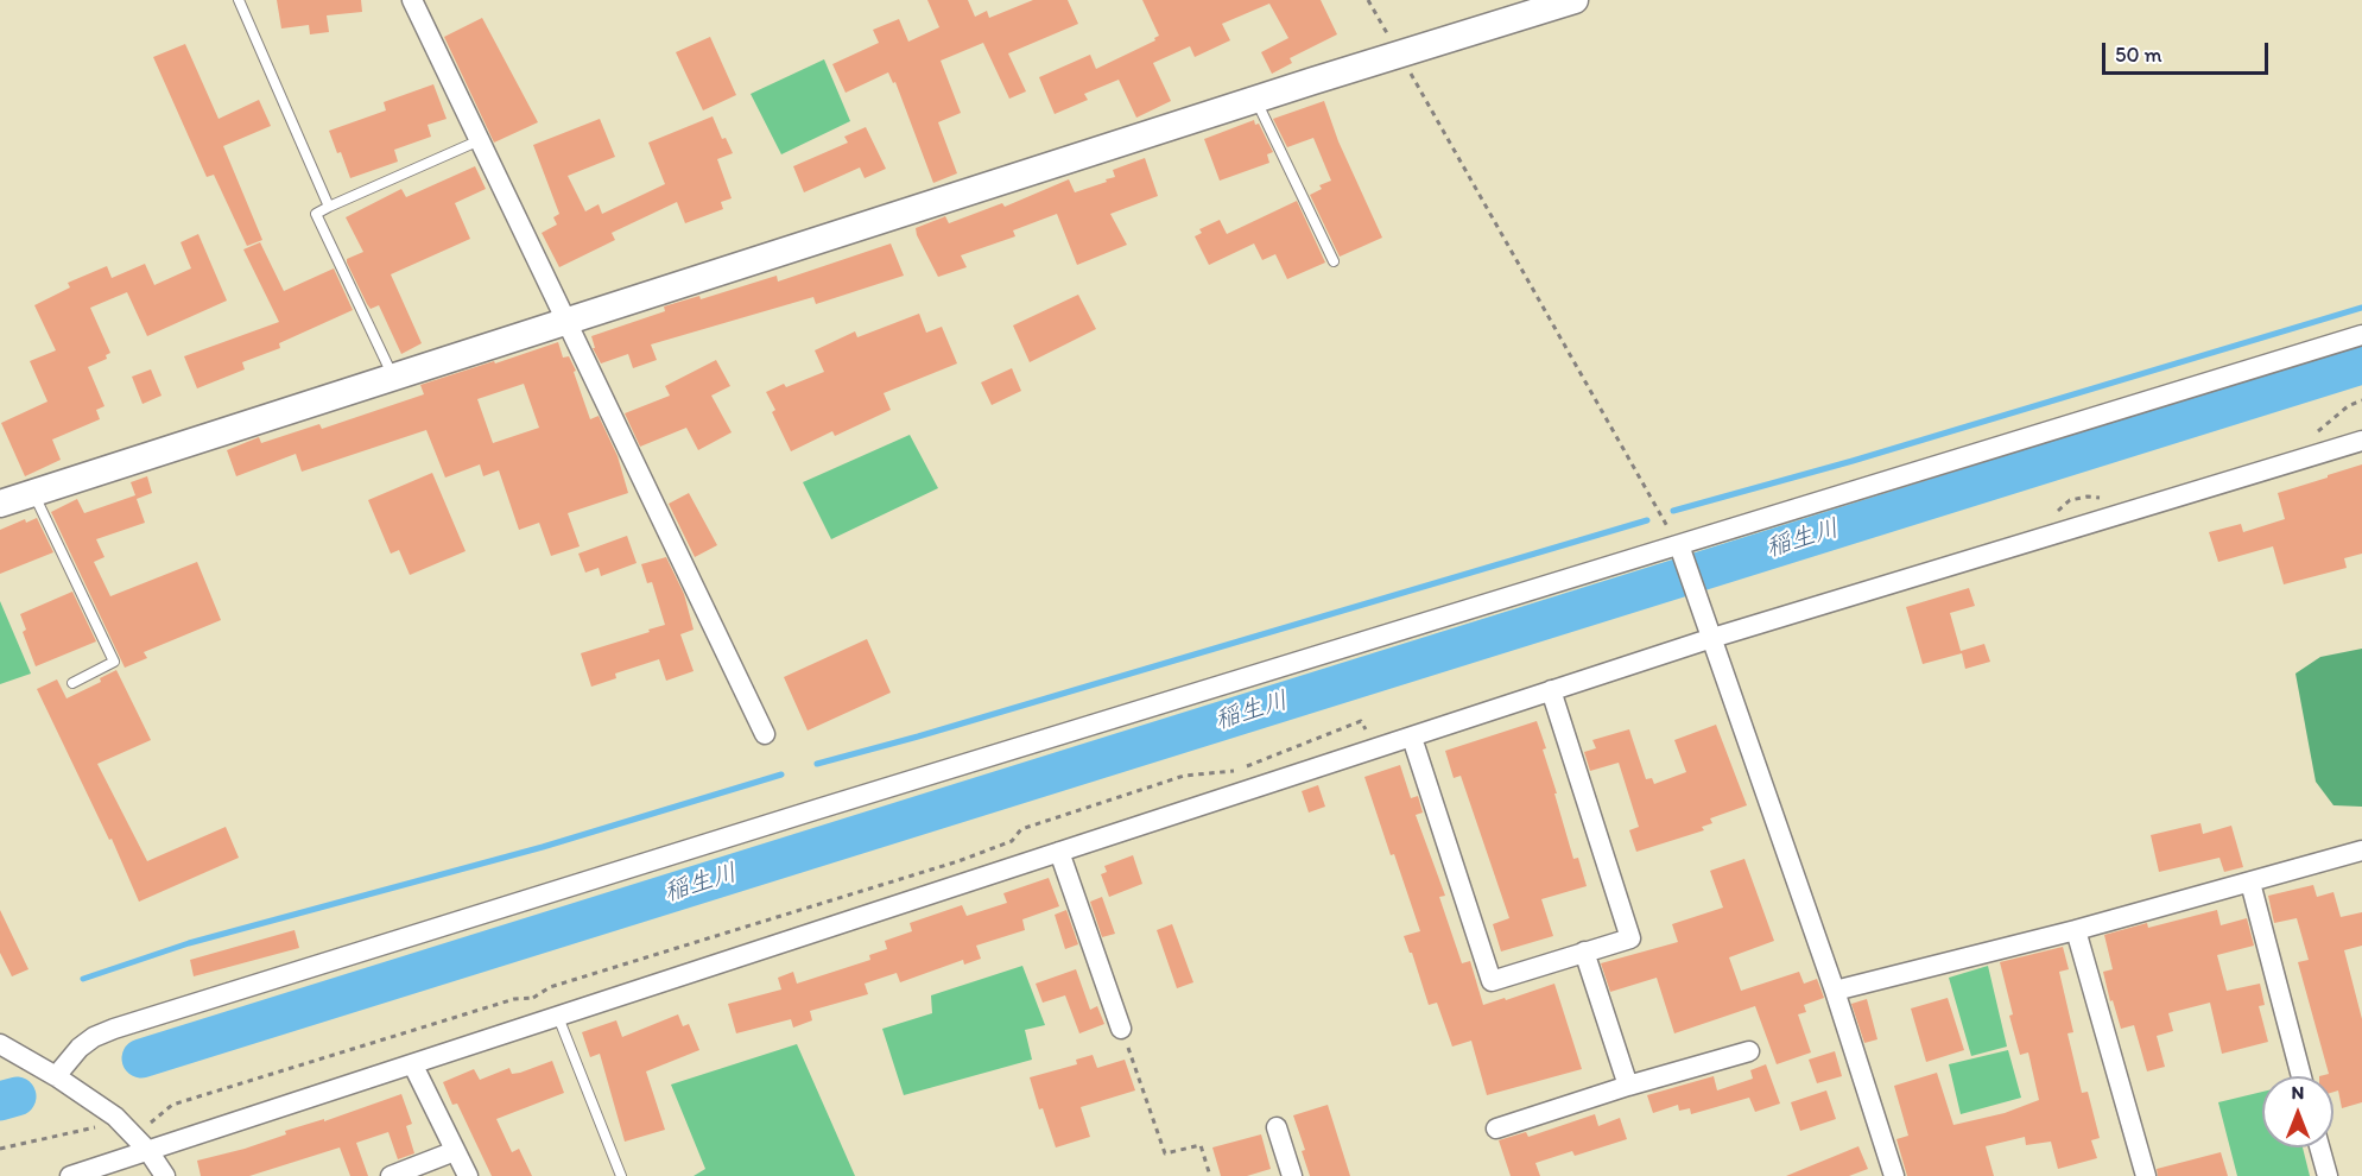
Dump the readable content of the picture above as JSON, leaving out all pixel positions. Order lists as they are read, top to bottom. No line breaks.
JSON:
{"water":["稲生川"],"scale_bar":"50 m","north":"top"}
